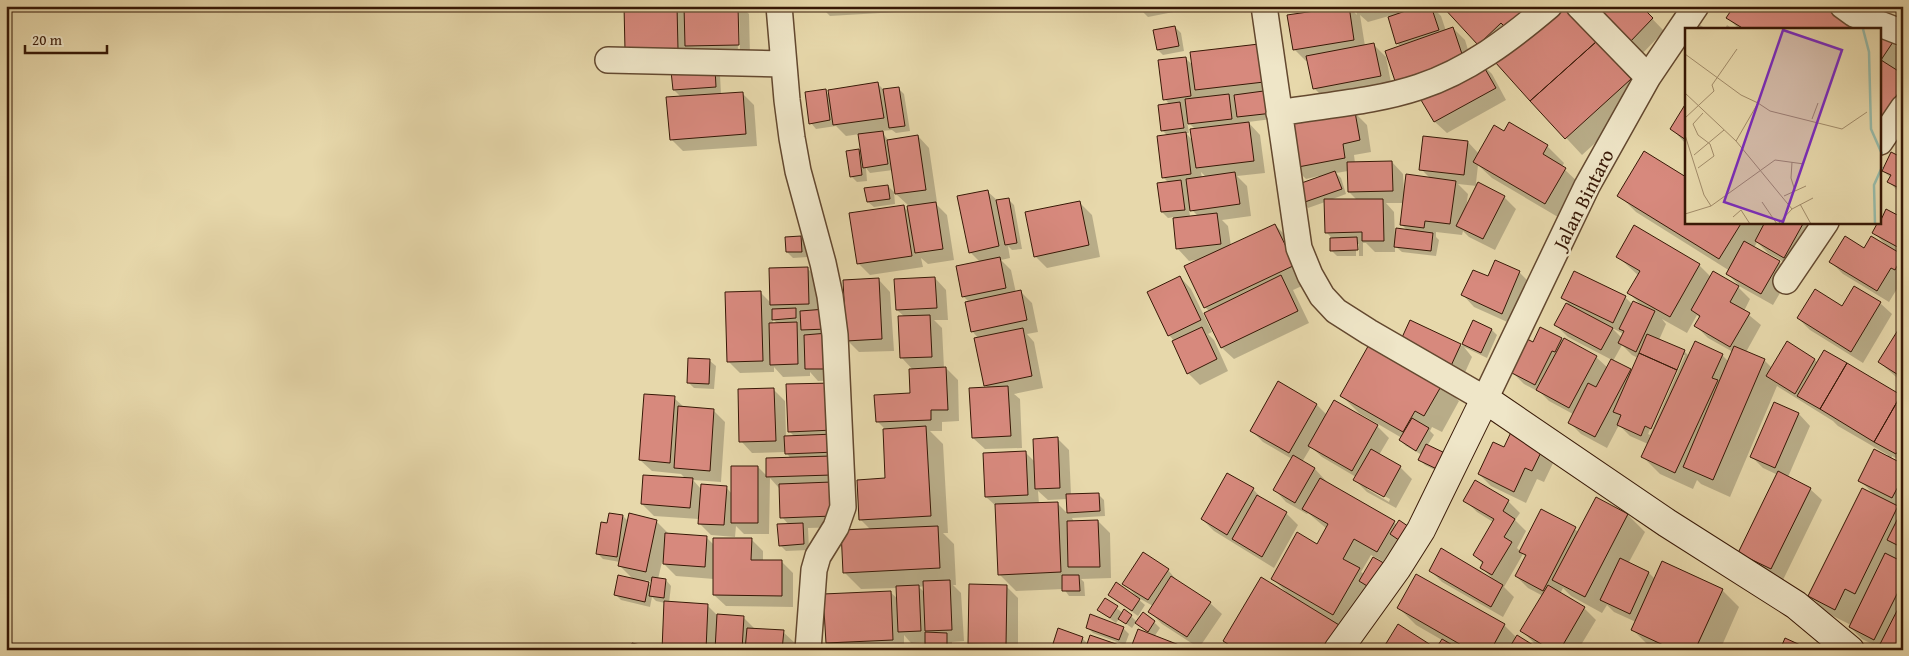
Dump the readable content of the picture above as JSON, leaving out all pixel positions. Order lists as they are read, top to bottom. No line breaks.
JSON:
{"streets":{"street":["Jalan Bintaro"]},"scale_bar":"20 m"}
